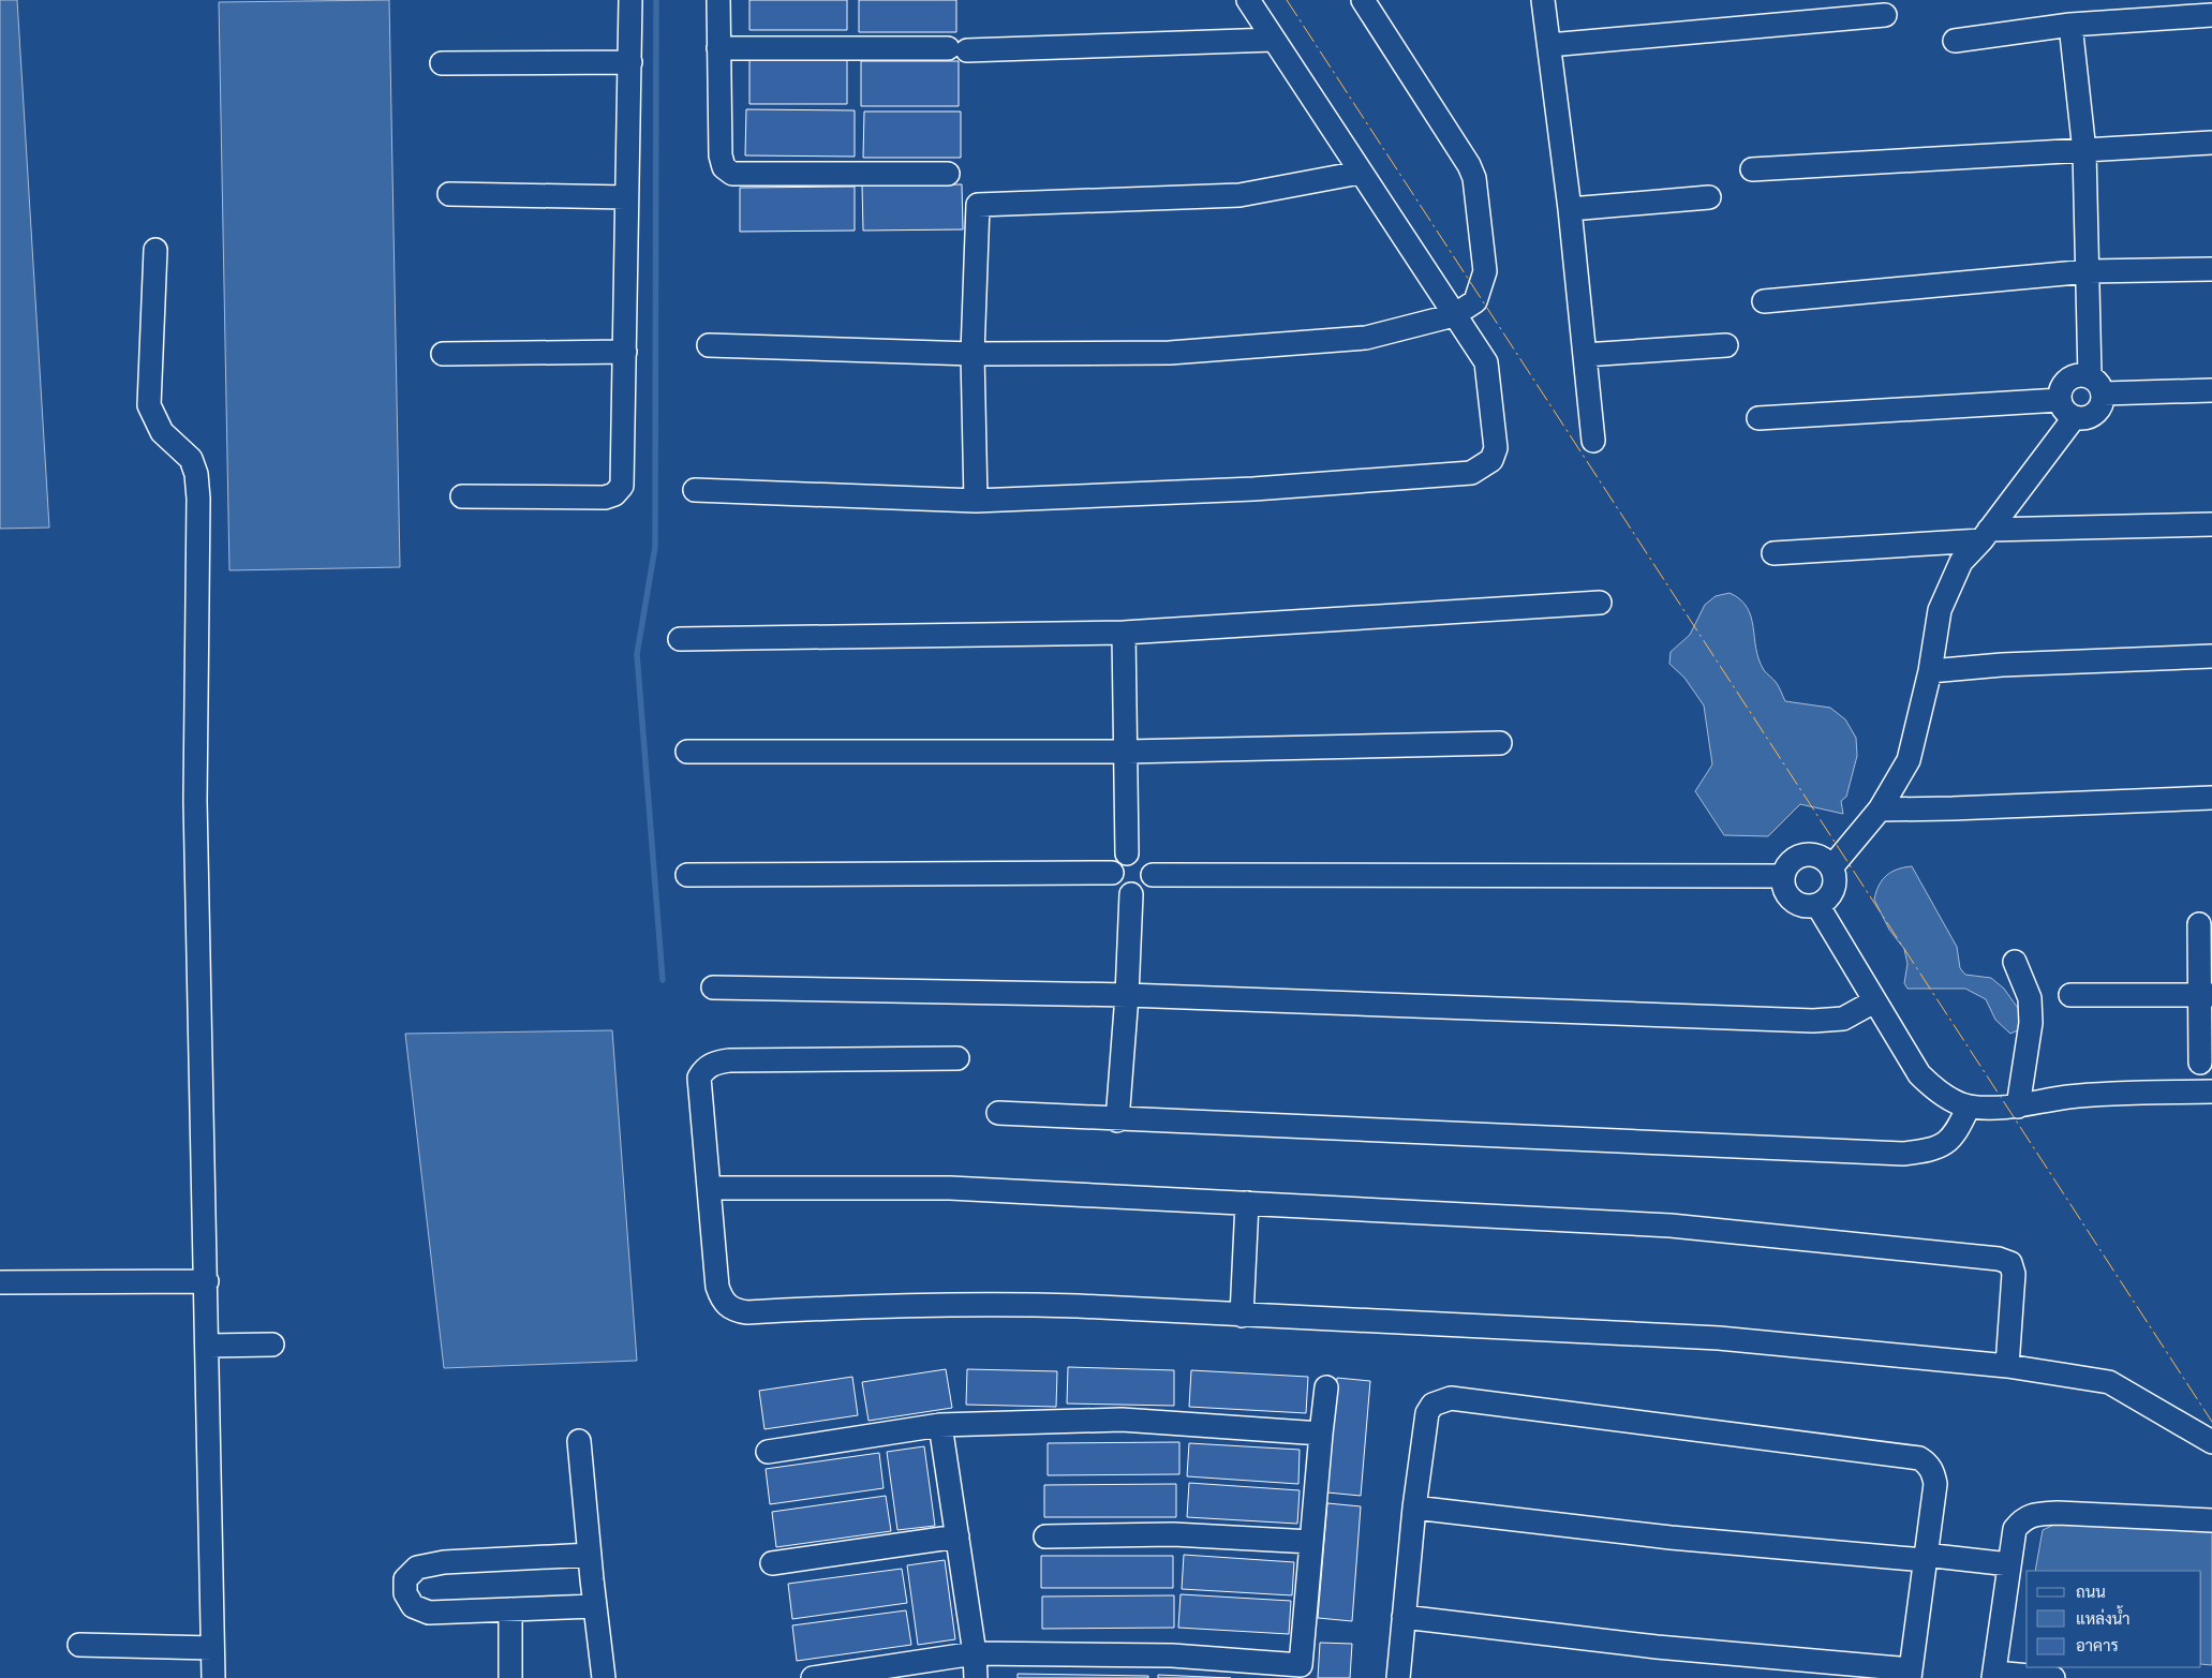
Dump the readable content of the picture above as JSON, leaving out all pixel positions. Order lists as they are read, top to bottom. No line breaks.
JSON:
{"legend":["ถนน","แหล่งน้ำ","อาคาร"]}
